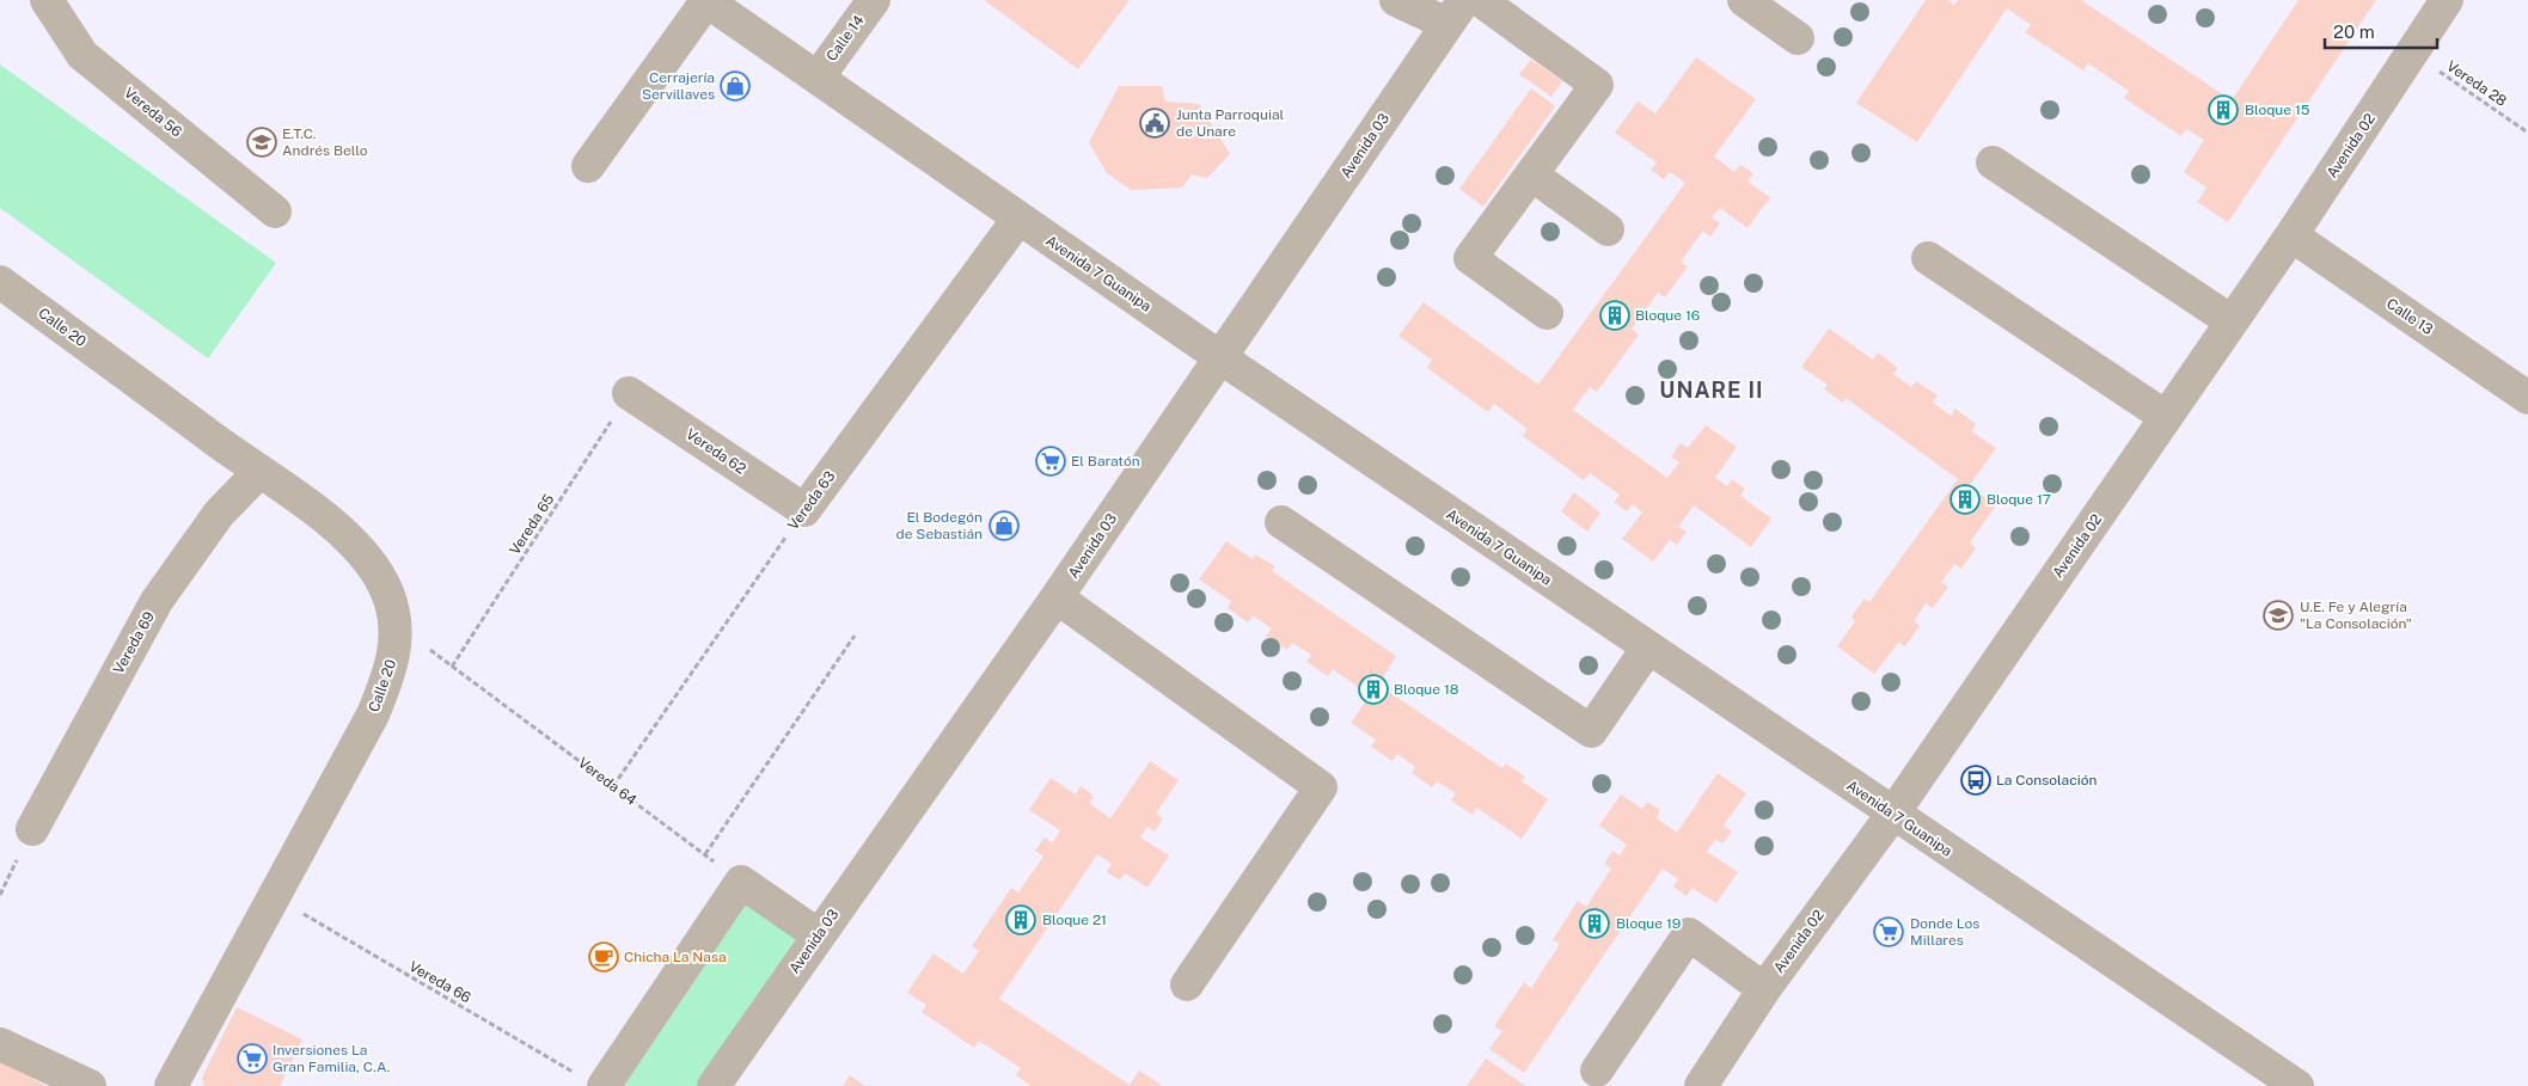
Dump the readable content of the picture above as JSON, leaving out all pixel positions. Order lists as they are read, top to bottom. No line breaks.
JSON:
{"streets":{"street":["Calle 14","Vereda 56","Avenida 03","Avenida 02","Avenida 7 Guanipa","Calle 13","Calle 20","Vereda 62","Vereda 63","Vereda 69"],"path":["Vereda 28","Vereda 65","Vereda 64","Vereda 66"]},"crossings":[["Calle 14","Avenida 7 Guanipa"],["Vereda 28","Avenida 02"],["Avenida 03","Avenida 7 Guanipa"],["Avenida 02","Avenida 7 Guanipa"],["Avenida 02","Calle 13"],["Avenida 7 Guanipa","Vereda 63"],["Calle 20","Vereda 69"],["Calle 20","Vereda 64"],["Calle 20","Vereda 66"],["Vereda 62","Vereda 63"],["Vereda 62","Vereda 65"],["Vereda 63","Vereda 64"],["Vereda 65","Vereda 64"]],"districts":["UNARE II"],"places":{"shop":["Cerrajería Servillaves","El Bodegón de Sebastián"],"building":["Bloque 15","Bloque 16","Bloque 17","Bloque 18","Bloque 21","Bloque 19"],"public building":["Junta Parroquial de Unare"],"school or university":["E.T.C. Andrés Bello","U.E. Fe y Alegría \"La Consolación\""],"supermarket":["El Baratón","Donde Los Millares","Inversiones La Gran Familia, C.A."],"bus stop":["La Consolación"],"cafe":["Chicha La Nasa"]},"scale_bar":"20 m"}
